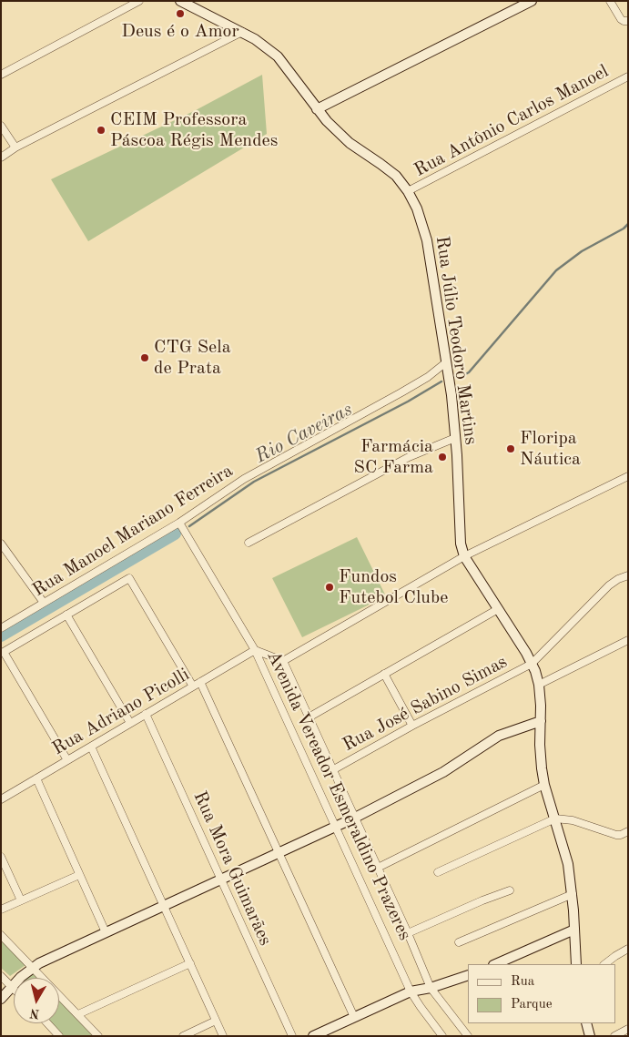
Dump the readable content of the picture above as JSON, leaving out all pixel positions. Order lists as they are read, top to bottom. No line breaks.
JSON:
{"streets":{"main road":["Rua Júlio Teodoro Martins"],"street":["Rua Antônio Carlos Manoel","Rua Manoel Mariano Ferreira","Rua José Sabino Simas","Rua Adriano Picolli","Avenida Vereador Esmeraldino Prazeres","Rua Mora Guimarães"]},"crossings":[["Rua Antônio Carlos Manoel","Rua Júlio Teodoro Martins"],["Rua Júlio Teodoro Martins","Rua Manoel Mariano Ferreira"],["Rua Júlio Teodoro Martins","Rua José Sabino Simas"],["Rua José Sabino Simas","Avenida Vereador Esmeraldino Prazeres"],["Rua Adriano Picolli","Avenida Vereador Esmeraldino Prazeres"],["Rua Adriano Picolli","Rua Mora Guimarães"]],"water":["Rio Caveiras"],"places":["Deus é o Amor","CEIM Professora Páscoa Régis Mendes","CTG Sela de Prata","Floripa Náutica","Farmácia SC Farma","Fundos Futebol Clube"],"legend":["Rua","Parque"],"north":"bottom"}
